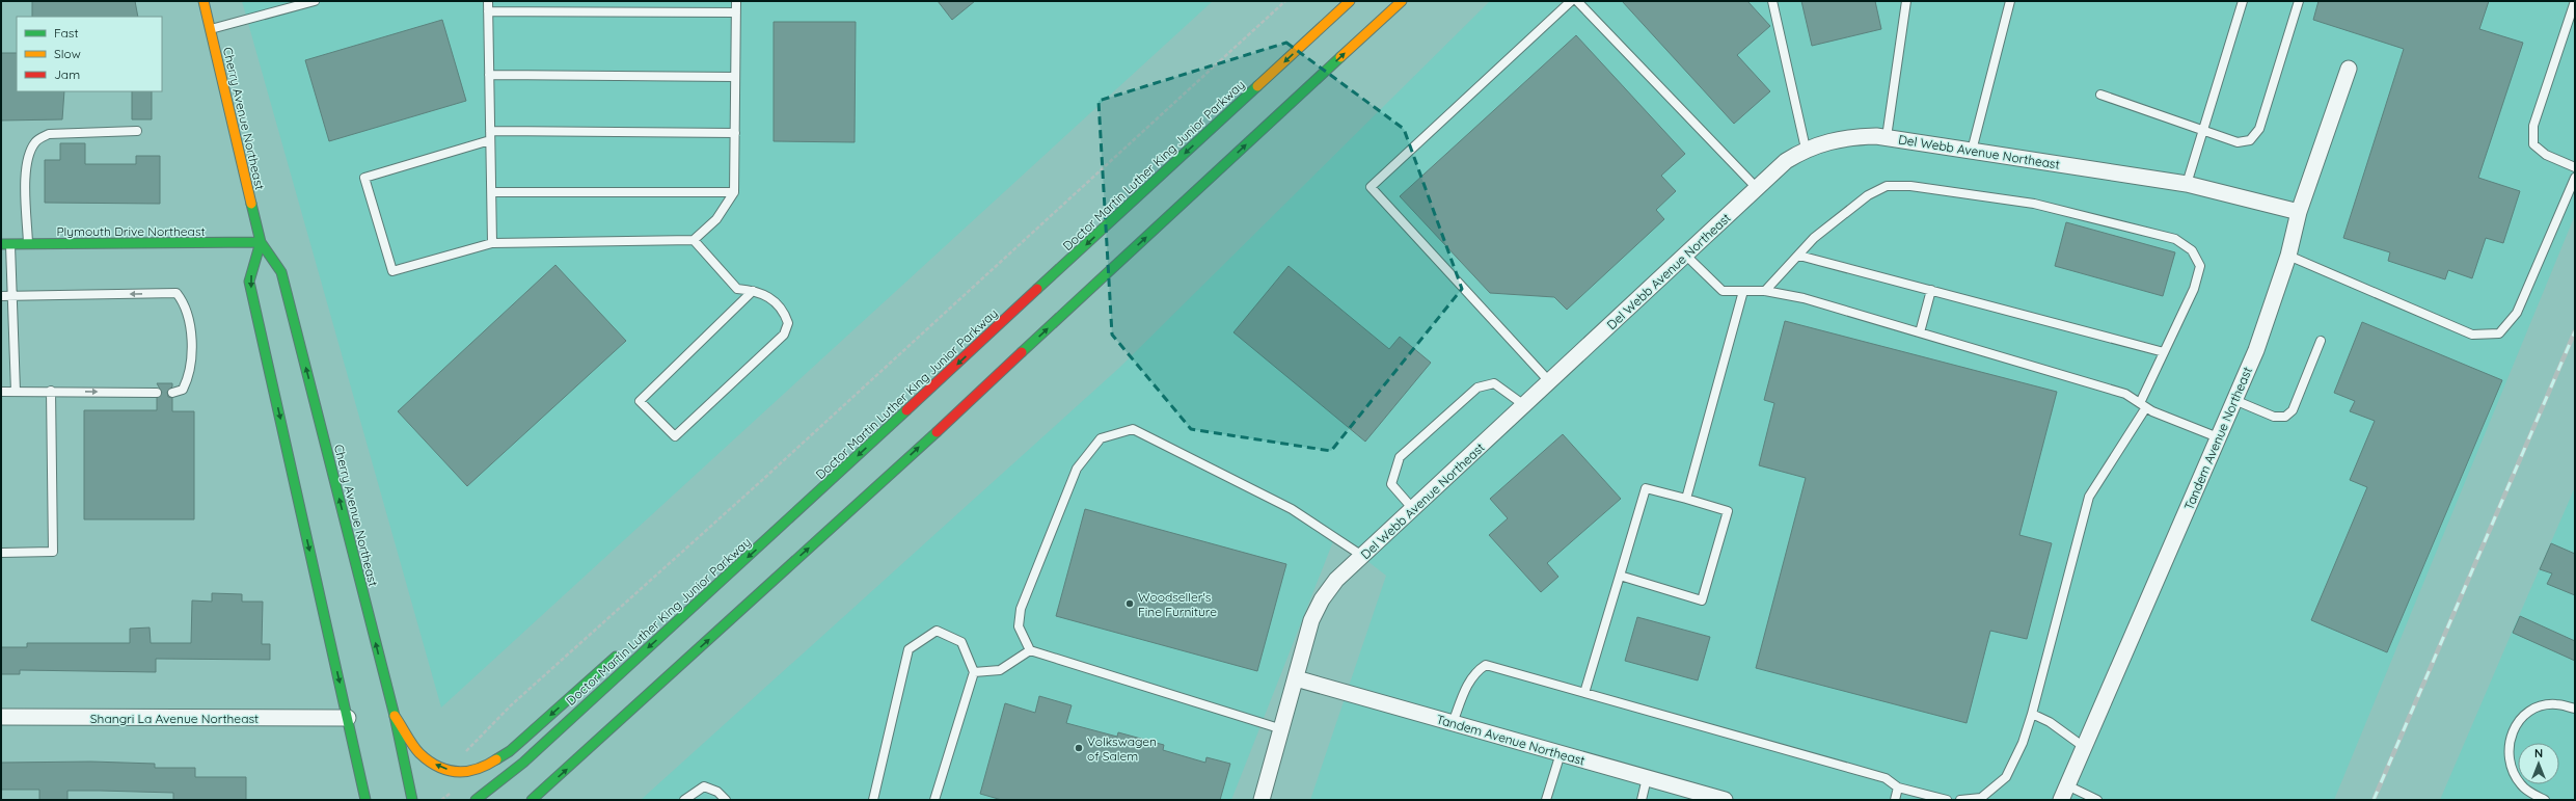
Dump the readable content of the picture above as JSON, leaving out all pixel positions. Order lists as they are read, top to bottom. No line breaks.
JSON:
{"streets":{"main road":["Cherry Avenue Northeast","Doctor Martin Luther King Junior Parkway","Plymouth Drive Northeast"],"street":["Del Webb Avenue Northeast","Tandem Avenue Northeast","Shangri La Avenue Northeast"]},"crossings":[["Cherry Avenue Northeast","Plymouth Drive Northeast"],["Cherry Avenue Northeast","Shangri La Avenue Northeast"],["Del Webb Avenue Northeast","Tandem Avenue Northeast"]],"places":["Woodseller's Fine Furniture","Volkswagen of Salem"],"legend":["Fast","Slow","Jam"],"north":"top"}
